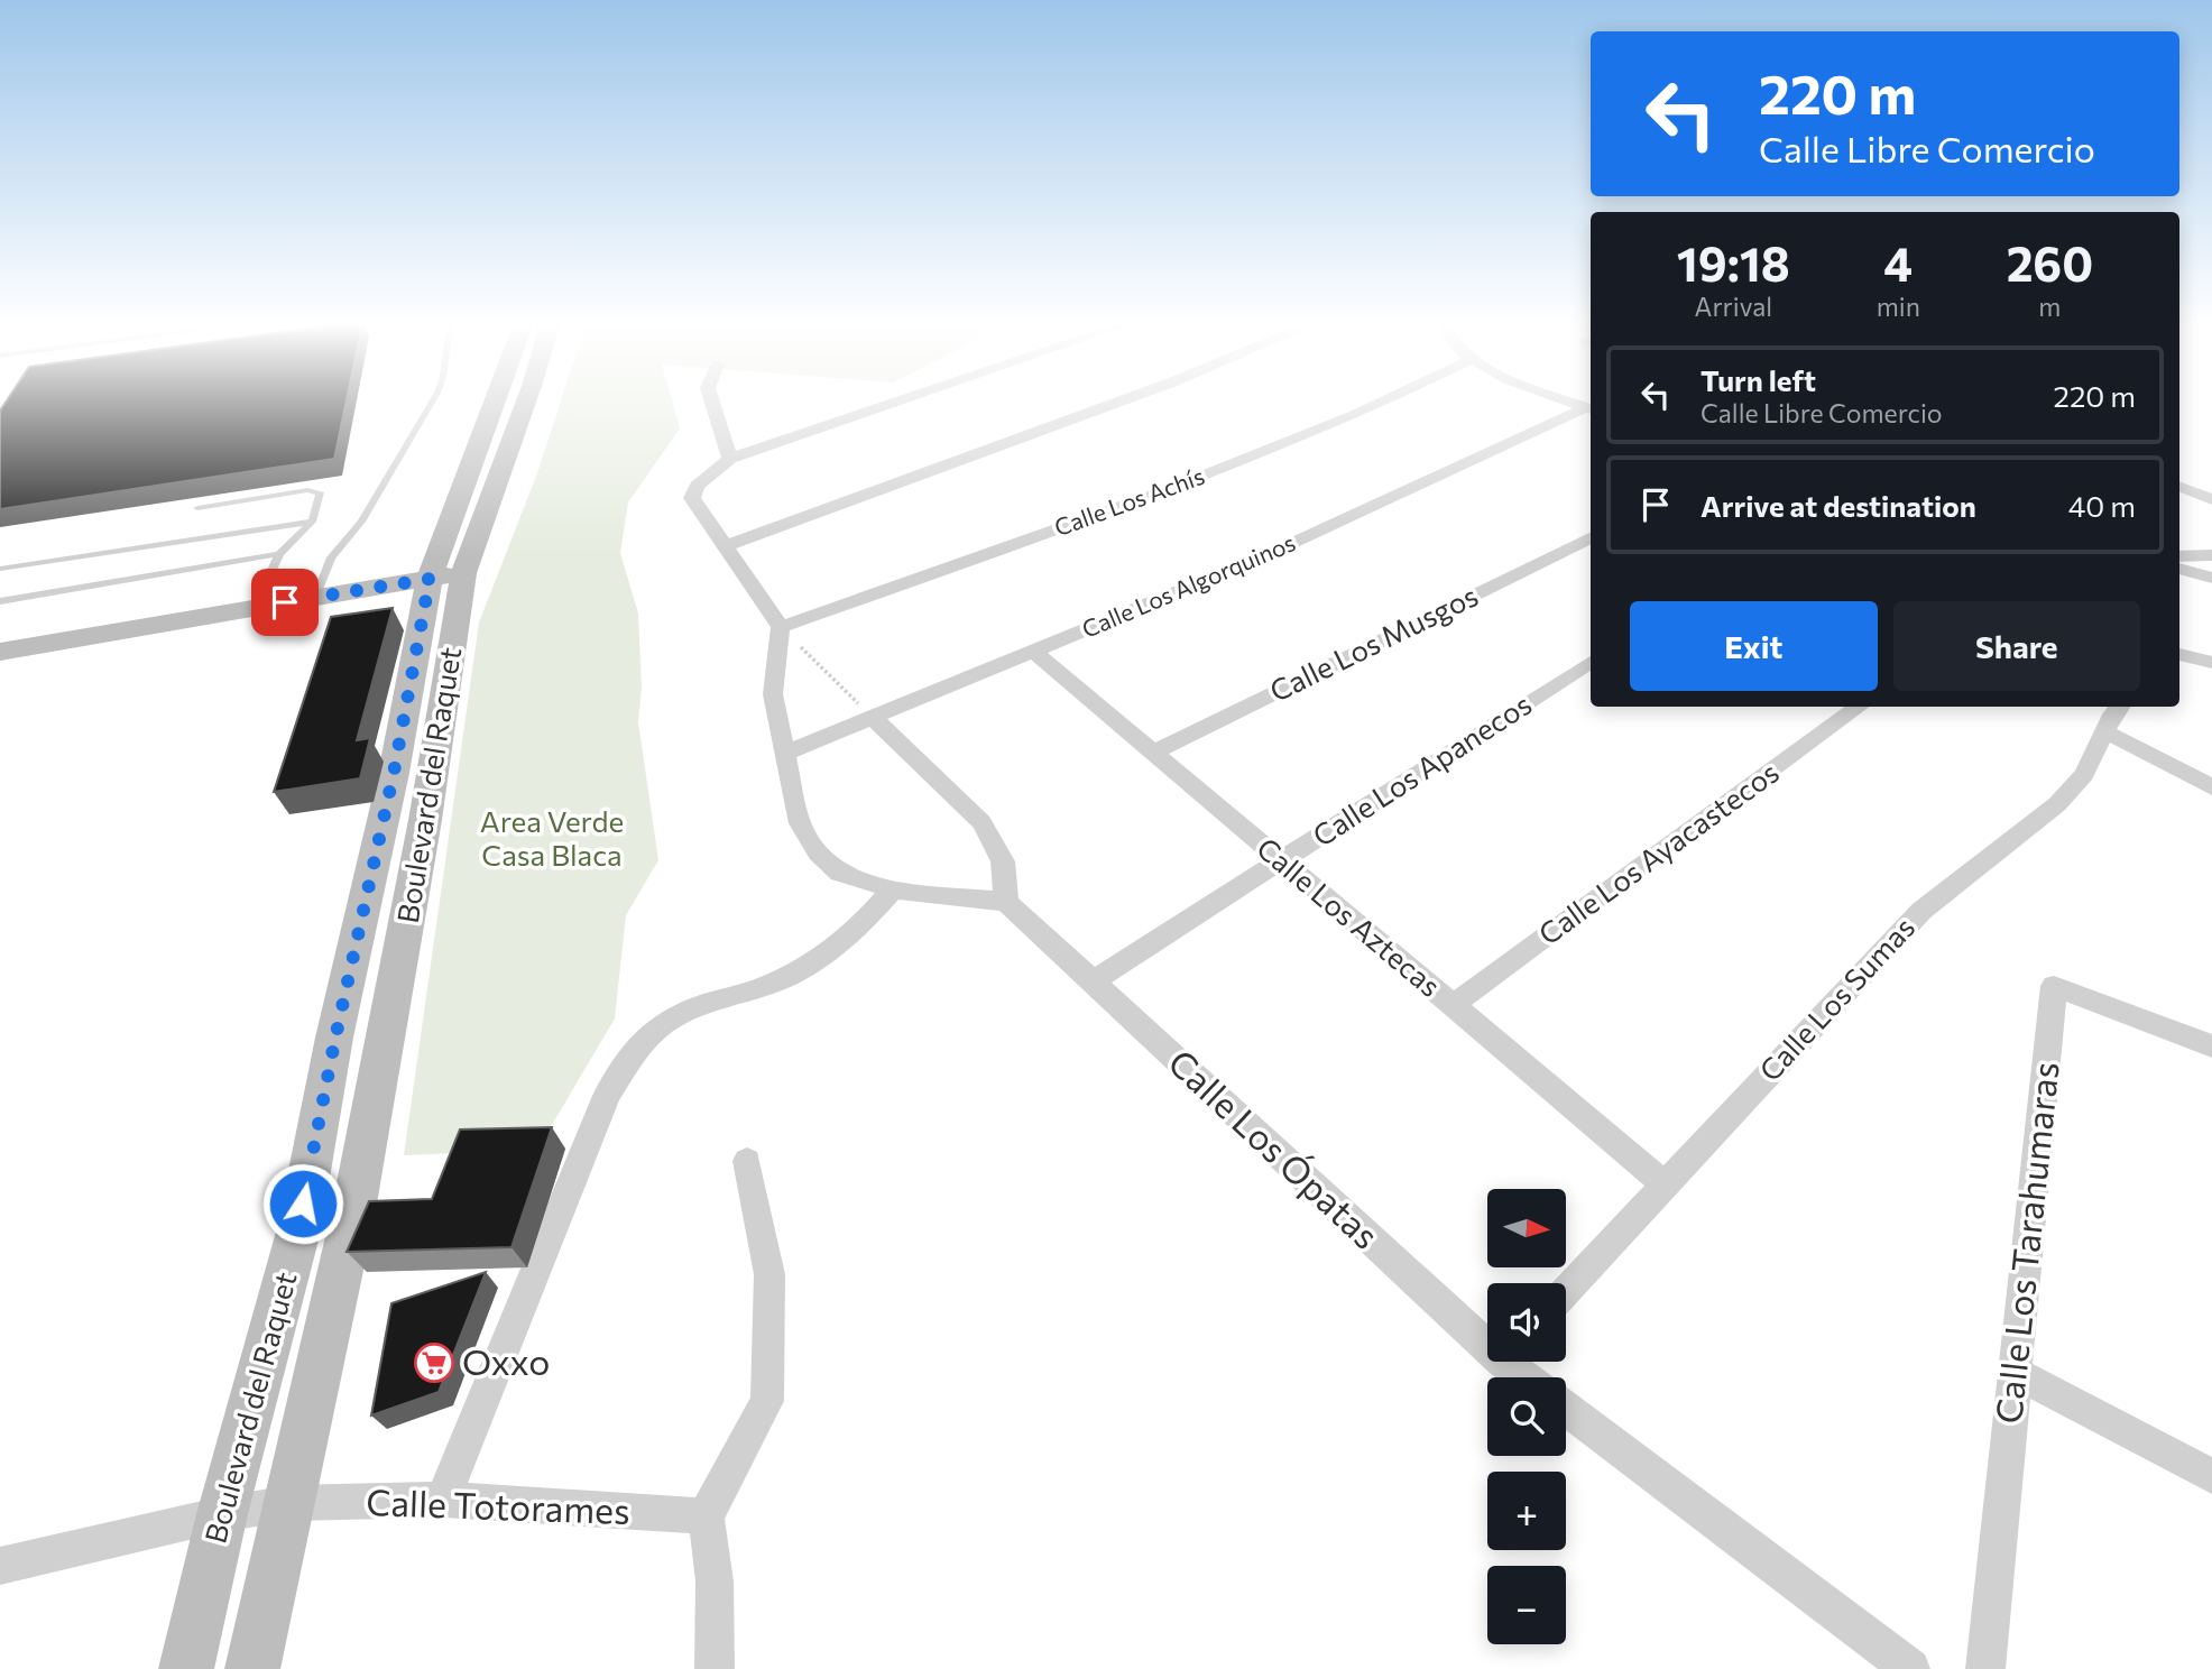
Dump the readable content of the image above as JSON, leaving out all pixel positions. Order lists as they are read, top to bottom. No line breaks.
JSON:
{"streets":{"street":["Calle Los Achís","Calle Los Algorquinos","Calle Los Musgos","Calle Los Apanecos","Boulevard del Raquet","Calle Los Ayacastecos","Calle Los Aztecas","Calle Los Sumas","Calle Los Ópatas","Calle Los Tarahumaras","Calle Totorames"]},"crossings":[["Calle Los Algorquinos","Calle Los Aztecas"],["Calle Los Musgos","Calle Los Aztecas"],["Calle Los Apanecos","Calle Los Aztecas"],["Calle Los Apanecos","Calle Los Ópatas"],["Boulevard del Raquet","Calle Totorames"],["Calle Los Ayacastecos","Calle Los Aztecas"],["Calle Los Aztecas","Calle Los Sumas"]],"parks":["Area Verde Casa Blaca"],"places":{"supermarket":["Oxxo"]},"north":"right","page":{"turn":["220 m","Calle Libre Comercio"],"eta":["19:18","Arrival","4","min","260","m"],"list":[{"name":"Turn left","note":"Calle Libre Comercio","value":"220 m"},{"name":"Arrive at destination","value":"40 m"}],"buttons":["Exit","Share"],"map_buttons":["+","−"]}}
